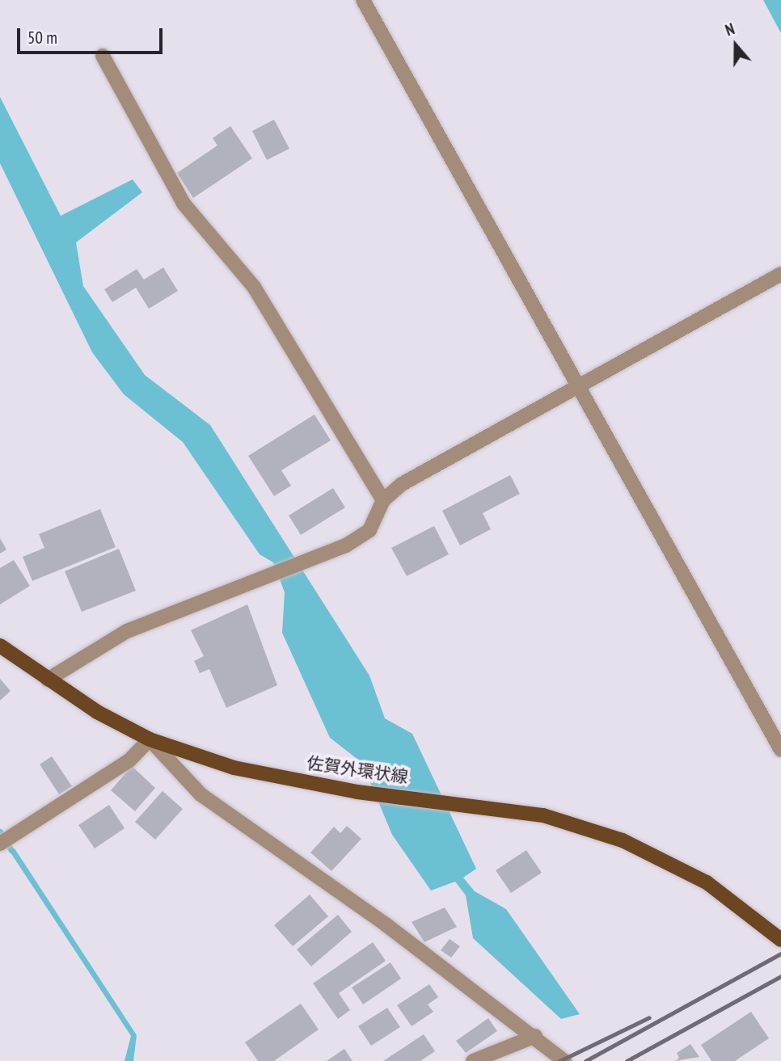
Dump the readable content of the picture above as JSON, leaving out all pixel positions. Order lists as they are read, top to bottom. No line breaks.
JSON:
{"streets":{"main road":["佐賀外環状線"]},"scale_bar":"50 m","north":"top"}
